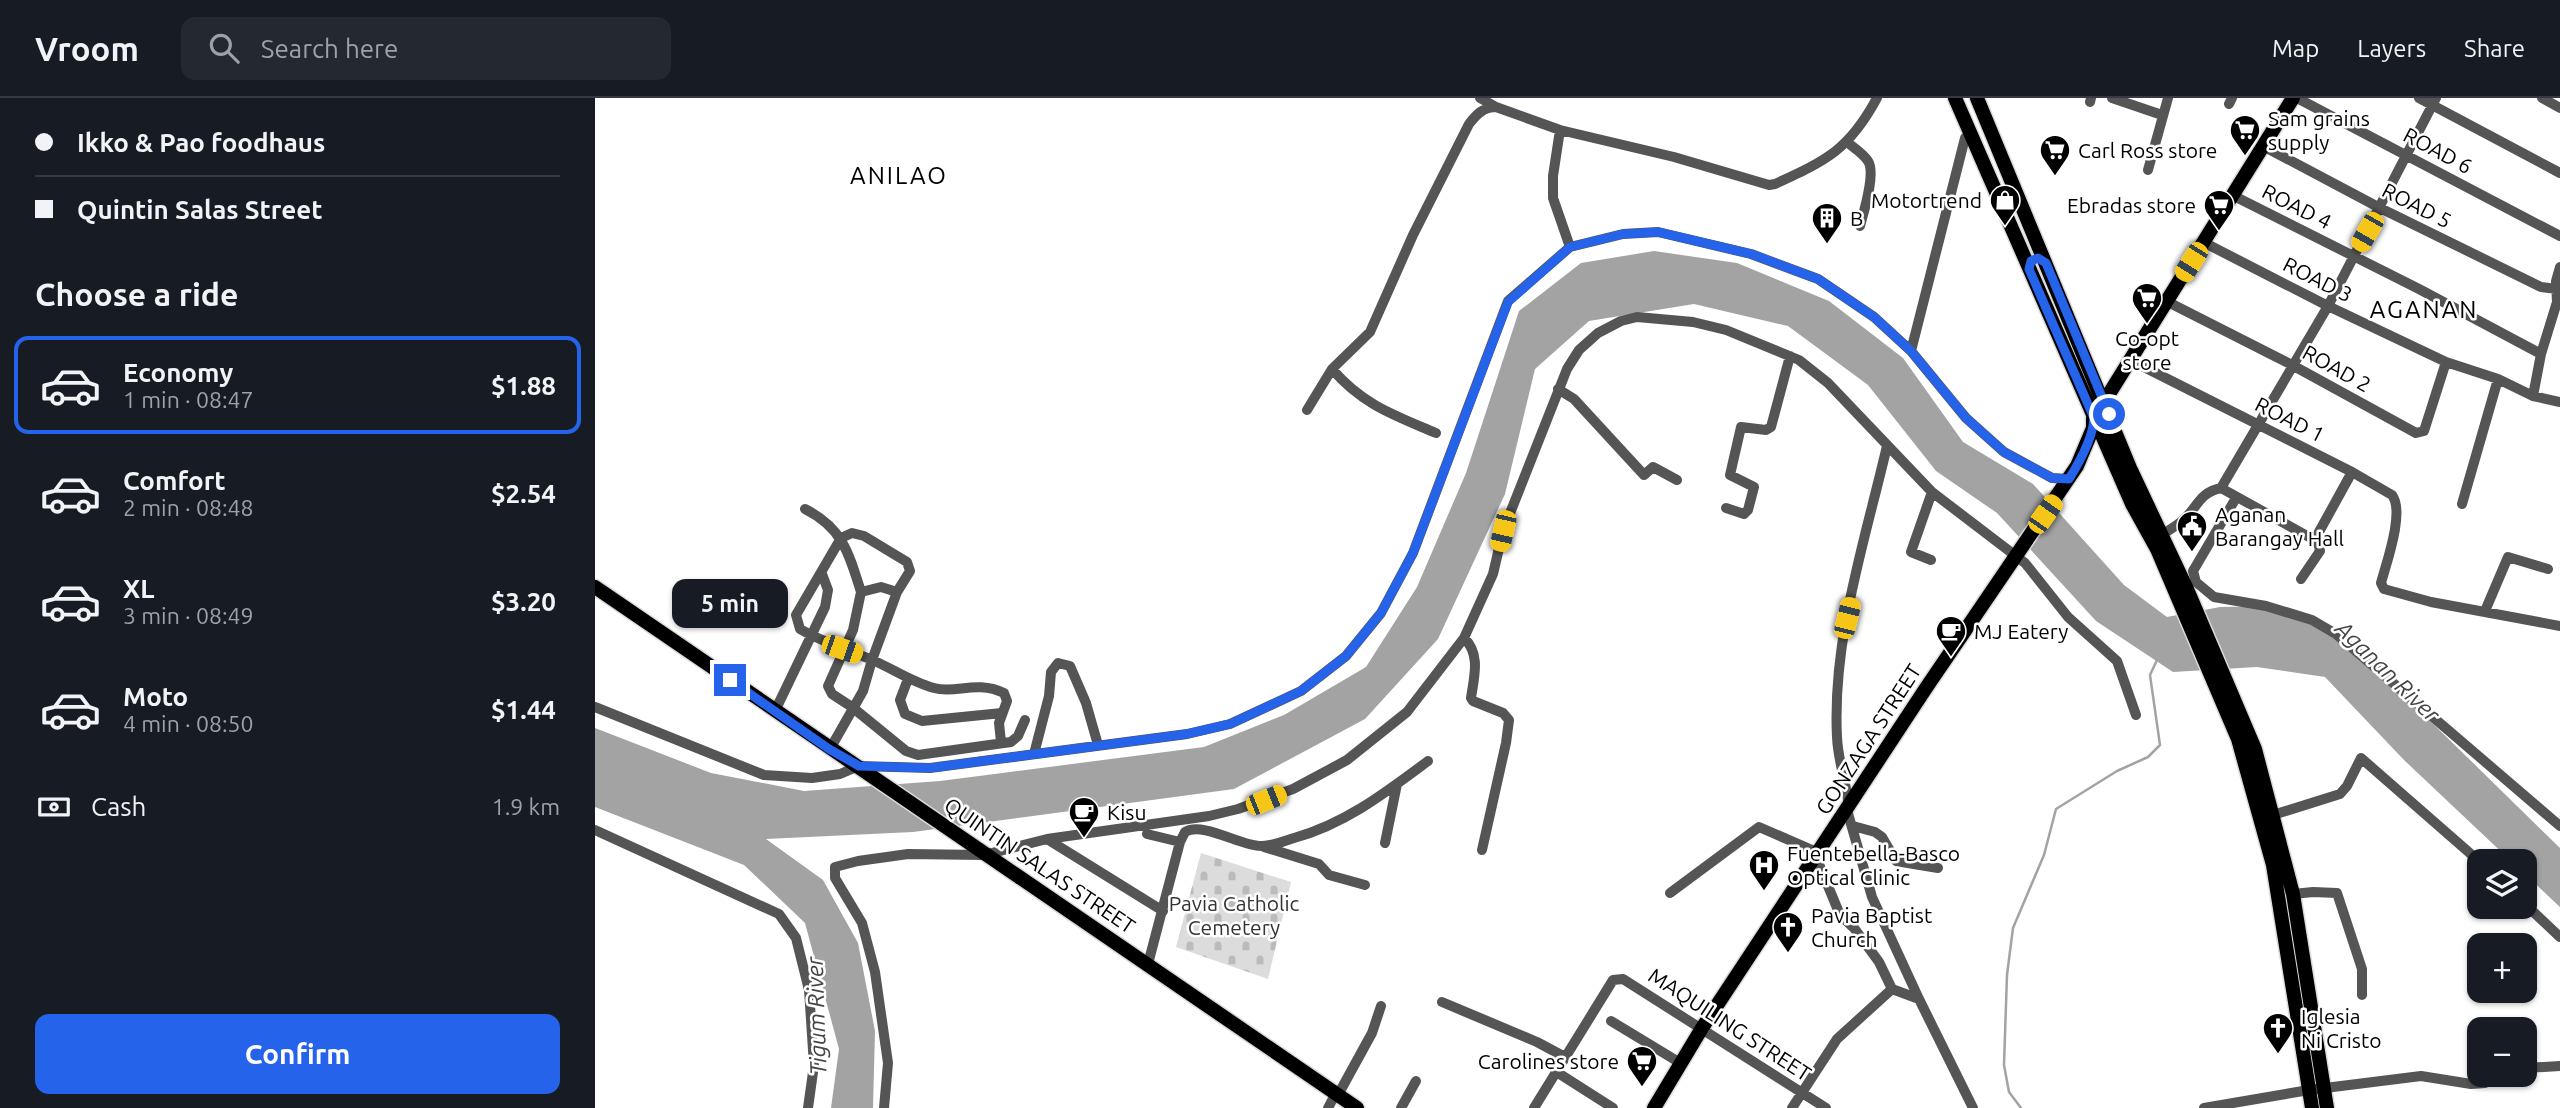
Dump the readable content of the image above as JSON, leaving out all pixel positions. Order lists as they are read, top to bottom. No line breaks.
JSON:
{"streets":{"main road":["GONZAGA STREET","QUINTIN SALAS STREET"],"street":["ROAD 6","ROAD 5","ROAD 4","ROAD 3","ROAD 2","ROAD 1","MAQUILING STREET"]},"crossings":[["ROAD 3","ROAD 2"],["GONZAGA STREET","MAQUILING STREET"]],"districts":["ANILAO","AGANAN"],"water":["Aganan River","Tigum River"],"parks":["Pavia Catholic Cemetery"],"places":{"supermarket":["Sam grains supply","Carl Ross store","Ebradas store","Co-opt store","Carolines store"],"shop":["Motortrend"],"building":["B"],"public building":["Aganan Barangay Hall"],"cafe":["MJ Eatery","Kisu"],"hospital":["Fuentebella-Basco Optical Clinic"],"church":["Pavia Baptist Church","Iglesia Ni Cristo"]},"page":{"header":"Vroom","search":"Search here","nav":["Map","Layers","Share"],"banner":["Ikko & Pao foodhaus","Quintin Salas Street"],"heading":"Choose a ride","list":[{"name":"Economy","note":"1 min · 08:47","value":"$1.88"},{"name":"Comfort","note":"2 min · 08:48","value":"$2.54"},{"name":"XL","note":"3 min · 08:49","value":"$3.20"},{"name":"Moto","note":"4 min · 08:50","value":"$1.44"}],"bubble":"5 min","pay":["Cash","1.9 km"],"map_buttons":["+","−"],"buttons":"Confirm"}}
